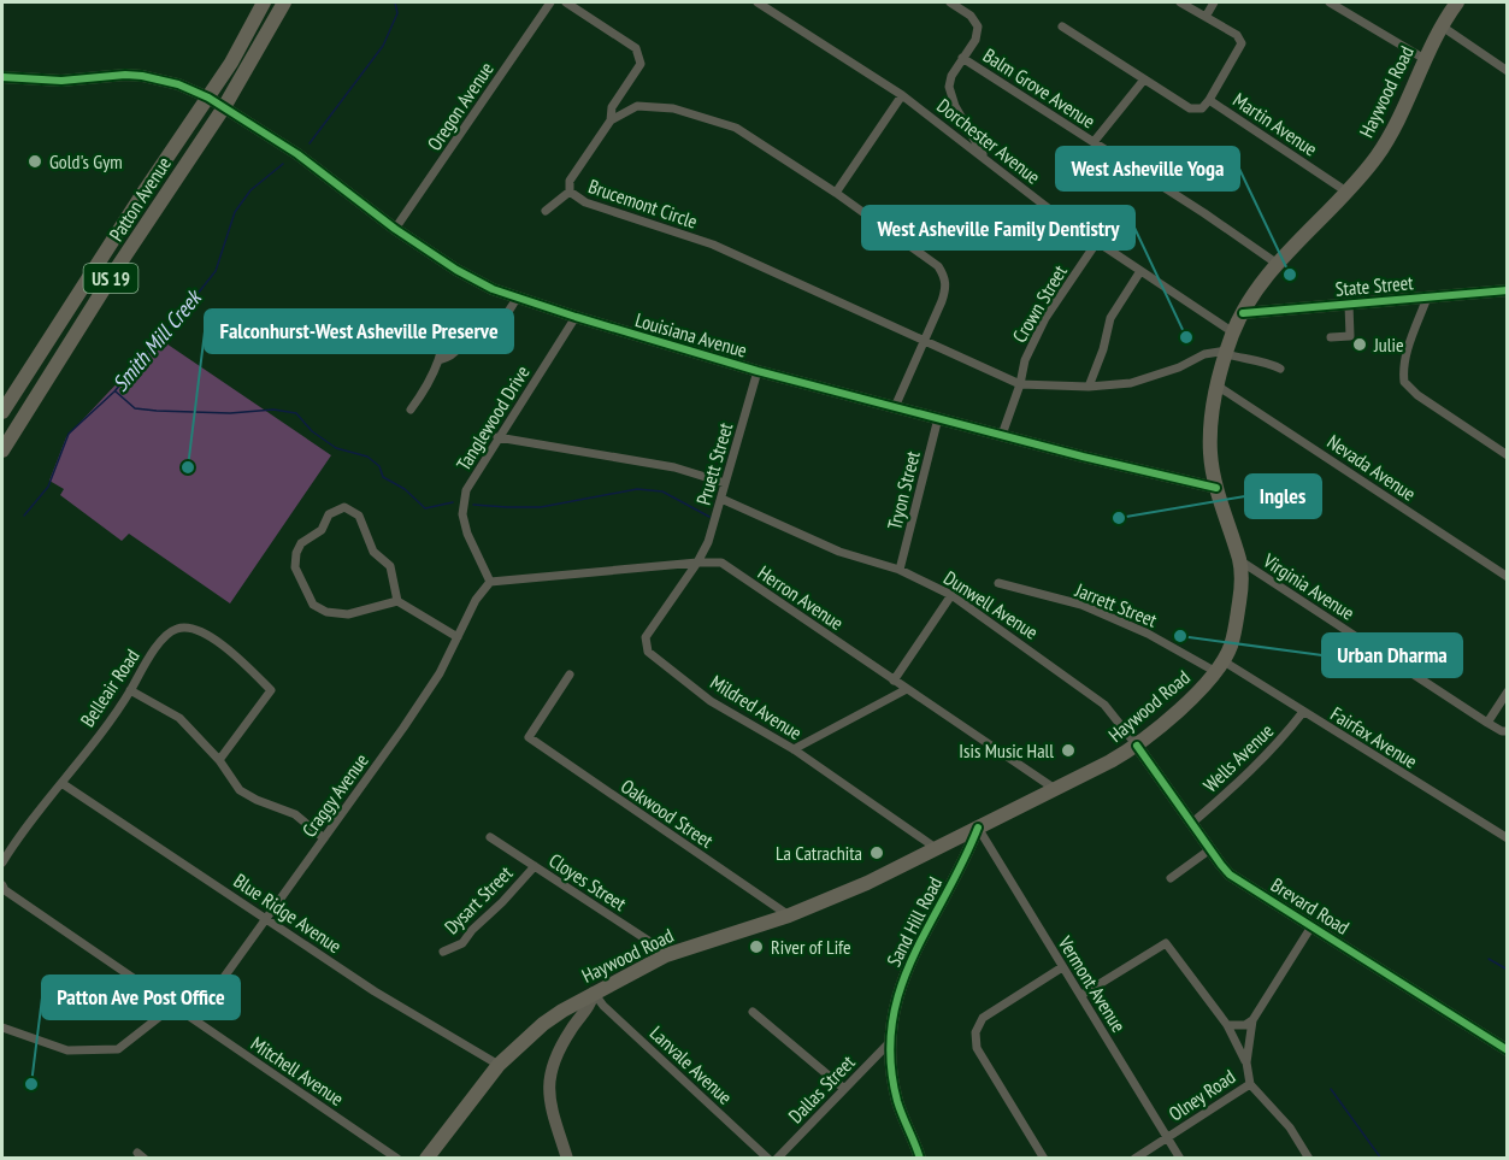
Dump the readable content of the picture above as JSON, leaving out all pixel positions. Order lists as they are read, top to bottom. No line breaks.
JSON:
{"streets":{"main road":["Haywood Road","Patton Avenue","US 19"],"street":["Balm Grove Avenue","Oregon Avenue","Martin Avenue","Dorchester Avenue","Brucemont Circle","State Street","Crown Street","Louisiana Avenue","Tanglewood Drive","Pruett Street","Nevada Avenue","Tryon Street","Virginia Avenue","Herron Avenue","Dunwell Avenue","Jarrett Street","Belleair Road","Mildred Avenue","Fairfax Avenue","Wells Avenue","Craggy Avenue","Oakwood Street","Cloyes Street","Dysart Street","Brevard Road","Blue Ridge Avenue","Sand Hill Road","Vermont Avenue","Lanvale Avenue","Mitchell Avenue","Dallas Street","Olney Road"]},"crossings":[["Balm Grove Avenue","Haywood Road"],["Haywood Road","Martin Avenue"],["Haywood Road","Dorchester Avenue"],["Haywood Road","State Street"],["Haywood Road","Louisiana Avenue"],["Haywood Road","Nevada Avenue"],["Haywood Road","Virginia Avenue"],["Haywood Road","Herron Avenue"],["Haywood Road","Dunwell Avenue"],["Haywood Road","Jarrett Street"],["Haywood Road","Mildred Avenue"],["Haywood Road","Fairfax Avenue"],["Haywood Road","Oakwood Street"],["Haywood Road","Cloyes Street"],["Haywood Road","Brevard Road"],["Haywood Road","Blue Ridge Avenue"],["Haywood Road","Sand Hill Road"],["Haywood Road","Vermont Avenue"],["Haywood Road","Lanvale Avenue"],["Oregon Avenue","Louisiana Avenue"],["Dorchester Avenue","Crown Street"],["Patton Avenue","Louisiana Avenue"],["Brucemont Circle","Crown Street"],["Crown Street","Louisiana Avenue"],["Louisiana Avenue","Tanglewood Drive"],["Louisiana Avenue","Pruett Street"],["Louisiana Avenue","Tryon Street"],["Tanglewood Drive","Herron Avenue"],["Tanglewood Drive","Craggy Avenue"],["Pruett Street","Herron Avenue"],["Pruett Street","Dunwell Avenue"],["Pruett Street","Mildred Avenue"],["Tryon Street","Dunwell Avenue"],["Herron Avenue","Mildred Avenue"],["Herron Avenue","Craggy Avenue"],["Dunwell Avenue","Brevard Road"],["Jarrett Street","Fairfax Avenue"],["Belleair Road","Blue Ridge Avenue"],["Fairfax Avenue","Wells Avenue"],["Wells Avenue","Brevard Road"],["Craggy Avenue","Blue Ridge Avenue"],["Craggy Avenue","Mitchell Avenue"],["Cloyes Street","Dysart Street"],["Brevard Road","Olney Road"],["Sand Hill Road","Vermont Avenue"],["Sand Hill Road","Dallas Street"],["Vermont Avenue","Olney Road"]],"water":["Smith Mill Creek"],"places":["Gold's Gym","West Asheville Yoga","West Asheville Family Dentistry","Julie","Falconhurst-West Asheville Preserve","Ingles","Urban Dharma","Isis Music Hall","La Catrachita","River of Life","Patton Ave Post Office"]}
